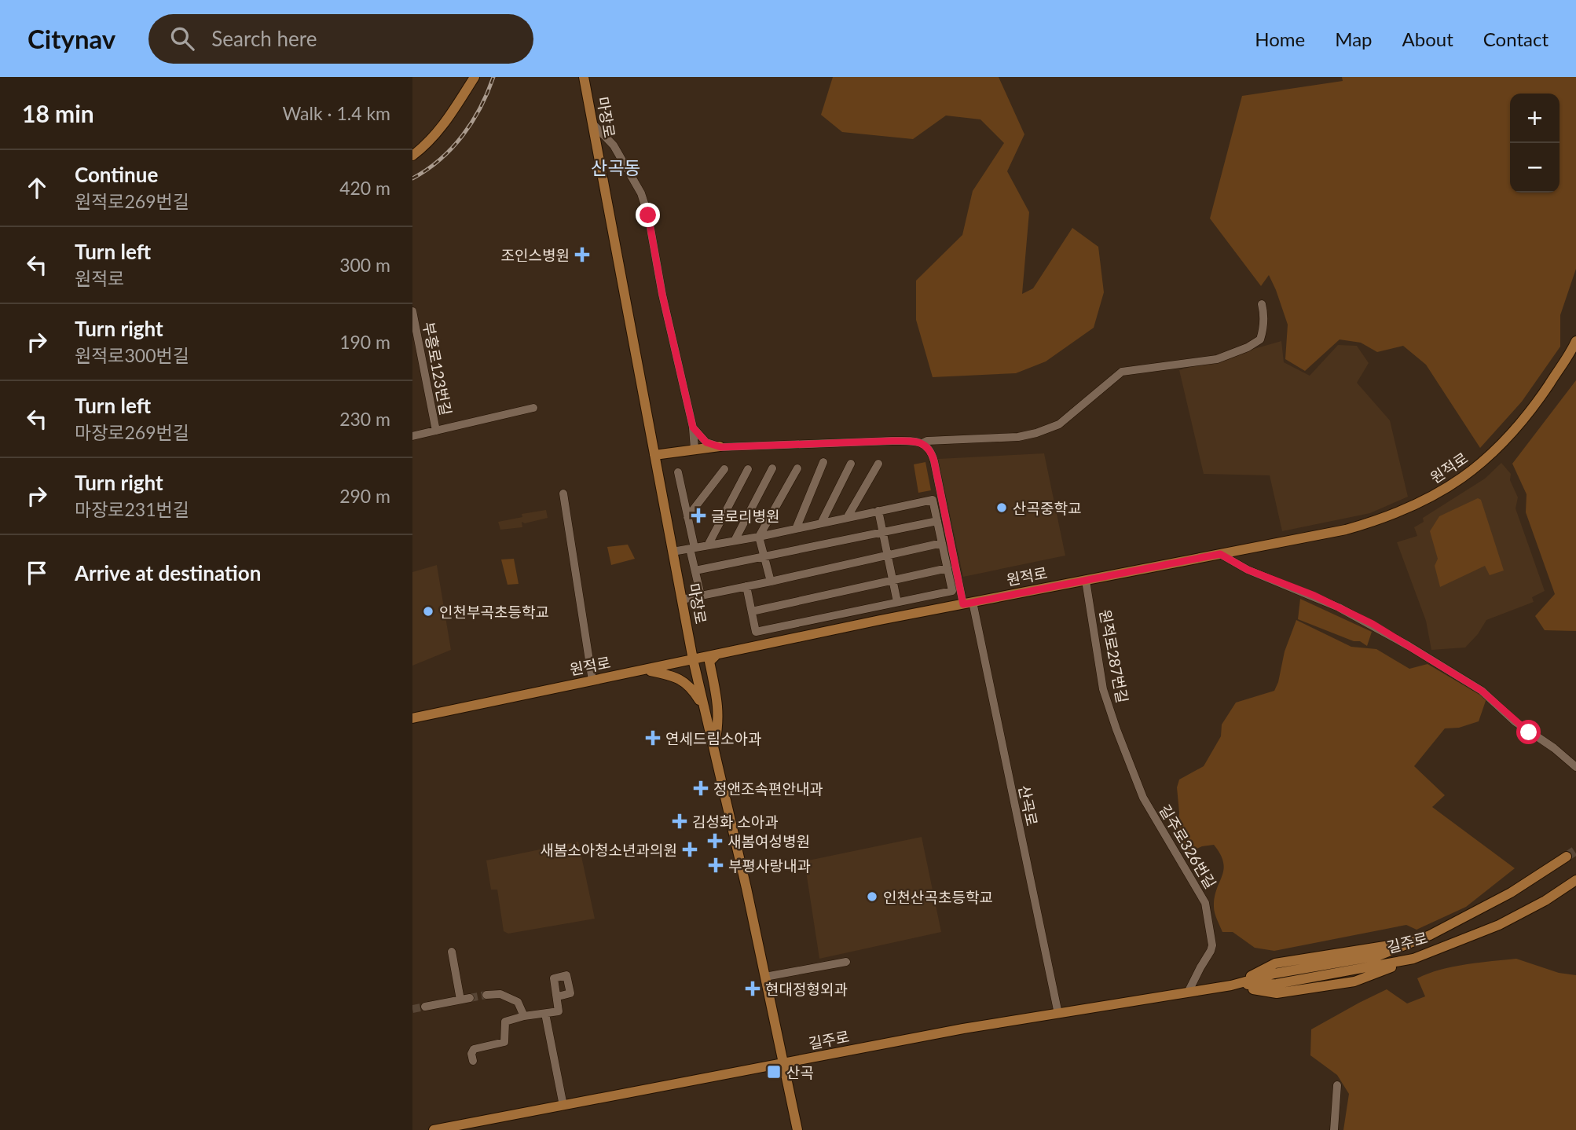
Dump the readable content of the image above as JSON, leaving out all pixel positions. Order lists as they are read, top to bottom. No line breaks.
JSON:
{"streets":{"main road":["마장로","원적로","길주로"],"street":["부흥로123번길","원적로287번길","산곡로","길주로326번길"]},"crossings":[["마장로","원적로"],["마장로","길주로"],["원적로","원적로287번길"],["원적로","산곡로"],["원적로287번길","길주로326번길"],["산곡로","길주로"],["길주로326번길","길주로"]],"districts":["산곡동"],"places":{"health":["조인스병원","글로리병원","연세드림소아과","정앤조속편안내과","김성화 소아과","새봄여성병원","새봄소아청소년과의원","부평사랑내과","현대정형외과"],"other":["산곡중학교","인천부곡초등학교","인천산곡초등학교"],"transit":["산곡"]},"page":{"header":"Citynav","search":"Search here","nav":["Home","Map","About","Contact"],"heading":["18 min","Walk · 1.4 km"],"map_buttons":["+","−"],"list":[["Continue","원적로269번길","420 m"],["Turn left","원적로","300 m"],["Turn right","원적로300번길","190 m"],["Turn left","마장로269번길","230 m"],["Turn right","마장로231번길","290 m"],"Arrive at destination"]}}
